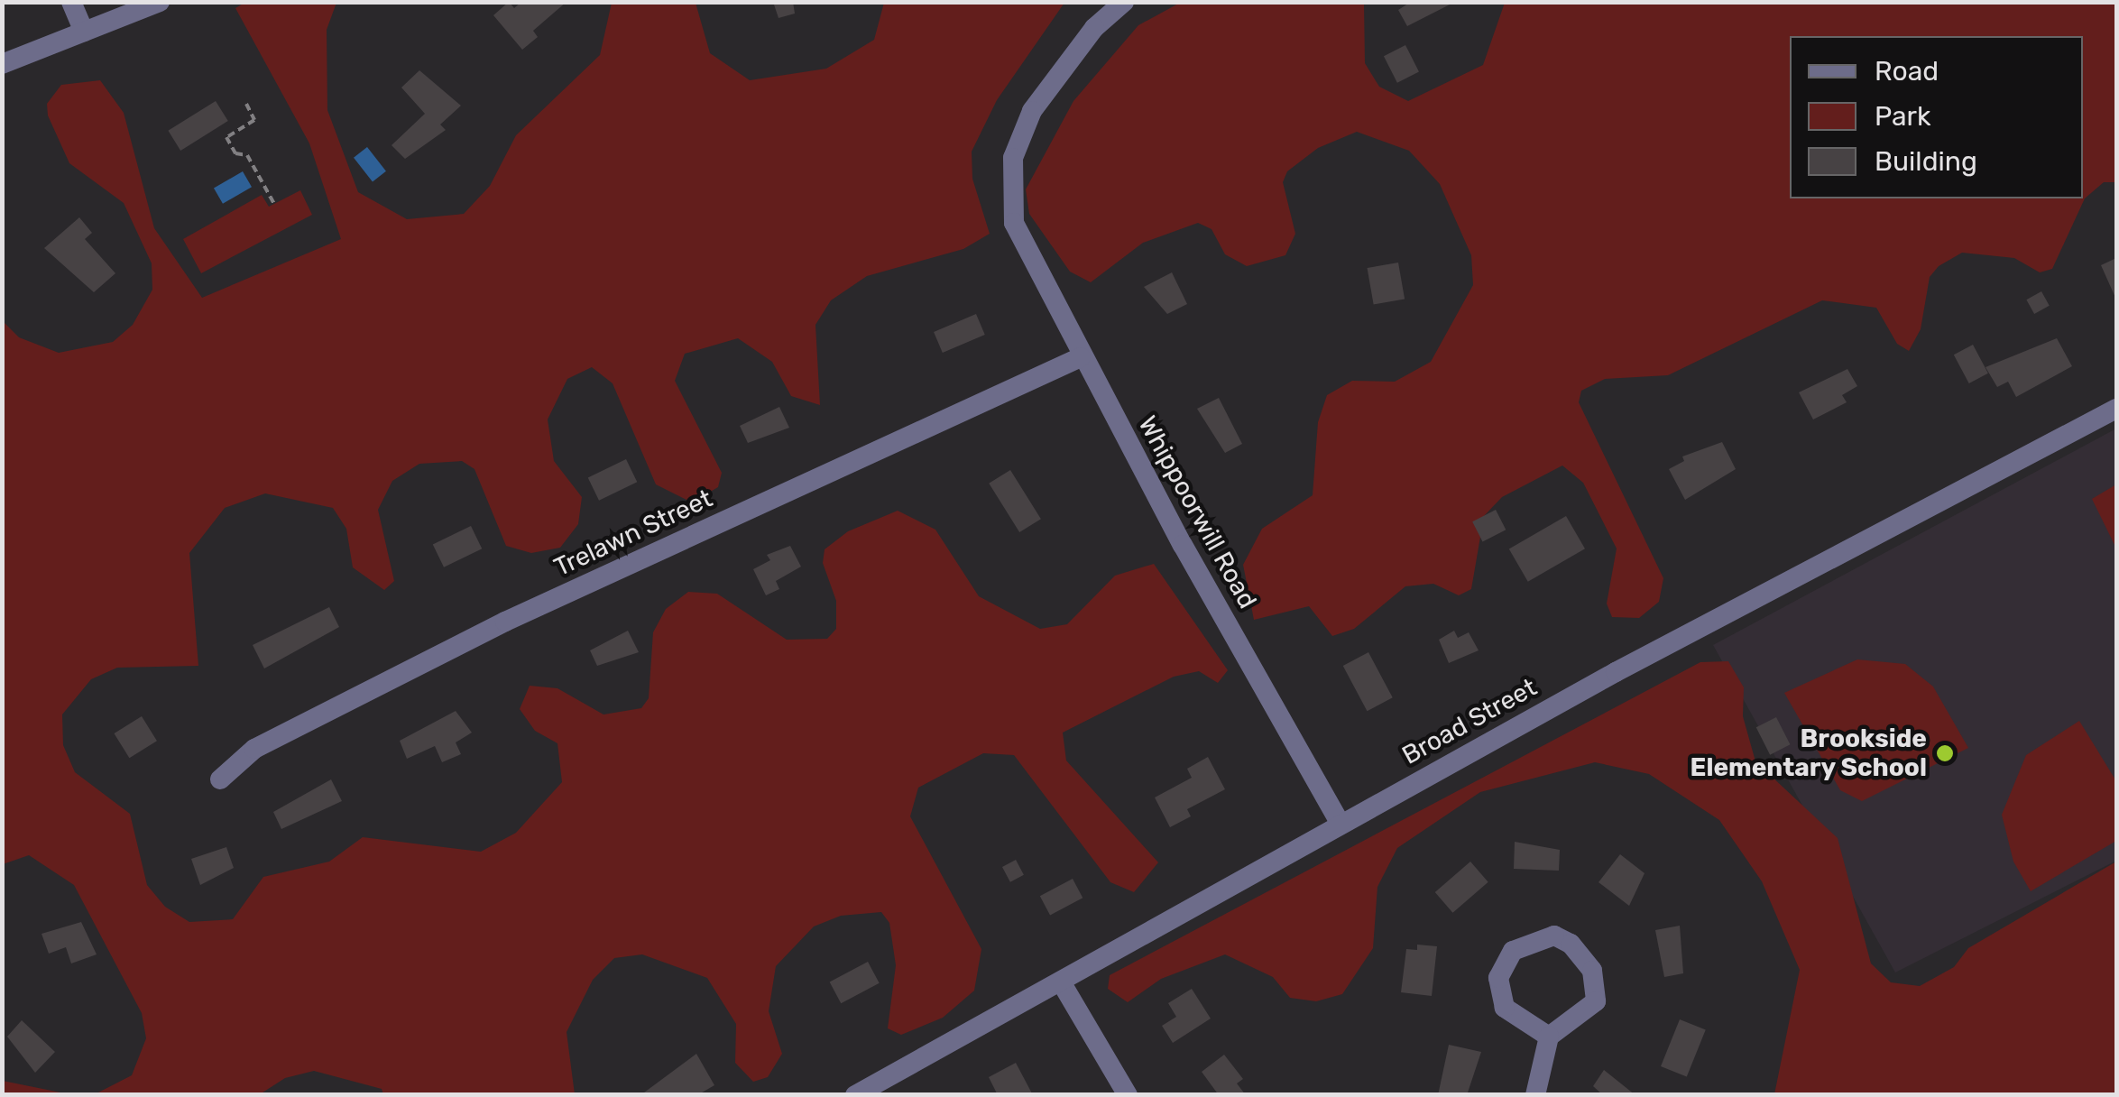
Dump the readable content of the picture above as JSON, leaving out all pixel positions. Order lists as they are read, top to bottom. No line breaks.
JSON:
{"streets":{"street":["Whippoorwill Road","Trelawn Street","Broad Street"]},"crossings":[["Whippoorwill Road","Trelawn Street"],["Whippoorwill Road","Broad Street"]],"places":["Brookside Elementary School"],"legend":["Road","Park","Building"]}
